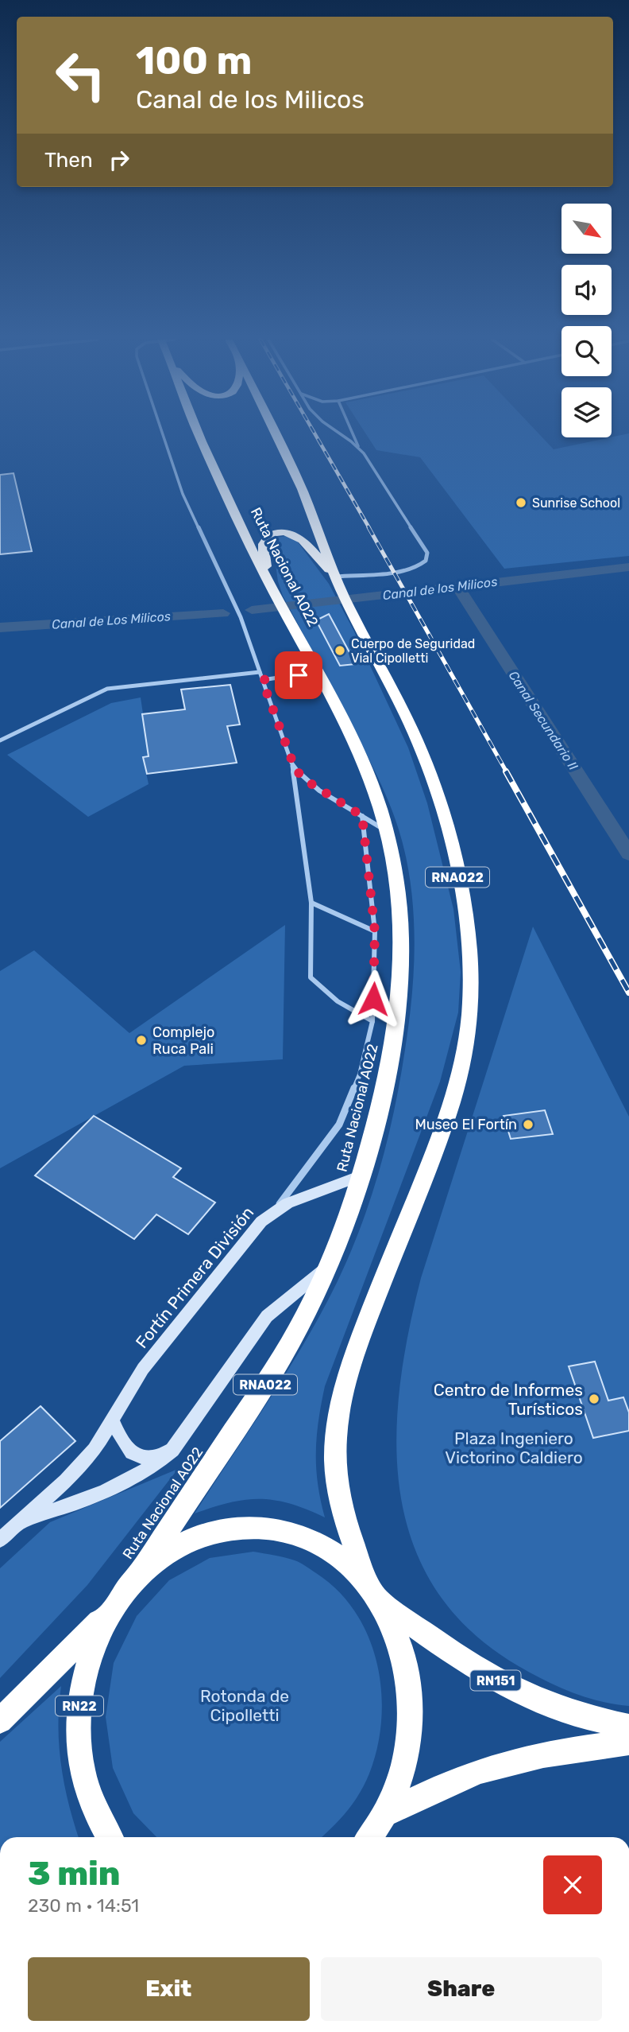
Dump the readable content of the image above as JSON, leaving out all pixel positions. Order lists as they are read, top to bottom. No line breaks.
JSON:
{"streets":{"highway":["Ruta Nacional A022","RNA022","RN151","RN22"],"street":["Fortín Primera División"]},"crossings":[["Ruta Nacional A022","Fortín Primera División"],["Ruta Nacional A022","RN22"],["RNA022","RN151"],["RNA022","RN22"],["RN151","RN22"]],"water":["Canal de los Milicos","Canal de Los Milicos","Canal Secundario II"],"parks":["Plaza Ingeniero Victorino Caldiero","Rotonda de Cipolletti"],"places":["Sunrise School","Cuerpo de Seguridad Vial Cipolletti","Complejo Ruca Pali","Museo El Fortín","Centro de Informes Turísticos"],"north":"bottom right","page":{"turn":["100 m","Canal de los Milicos"],"then":"Then","heading":["3 min","230 m · 14:51"],"buttons":["Exit","Share"]}}
